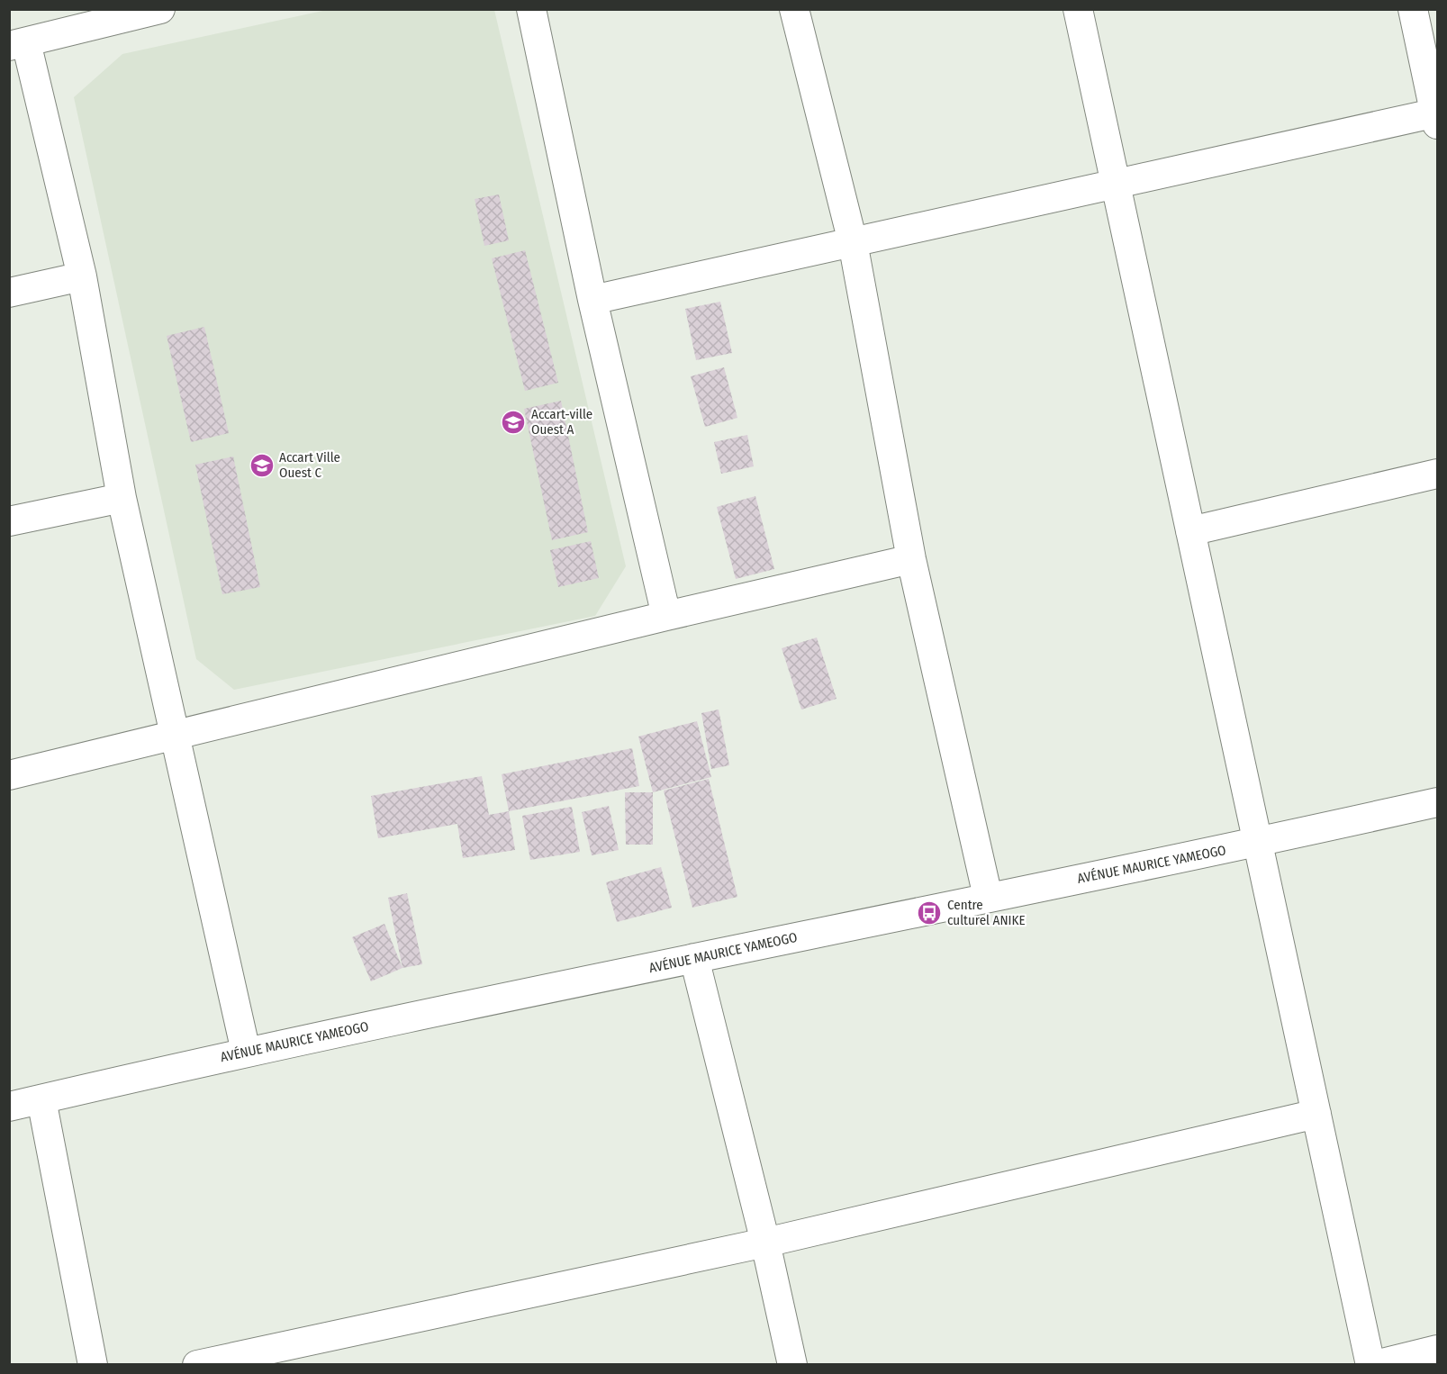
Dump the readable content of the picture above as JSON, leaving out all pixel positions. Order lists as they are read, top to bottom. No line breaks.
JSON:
{"streets":{"street":["AVÉNUE MAURICE YAMEOGO"]},"places":{"school or university":["Accart-ville Ouest A","Accart Ville Ouest C"],"bus stop":["Centre culturel ANIKE"]}}
